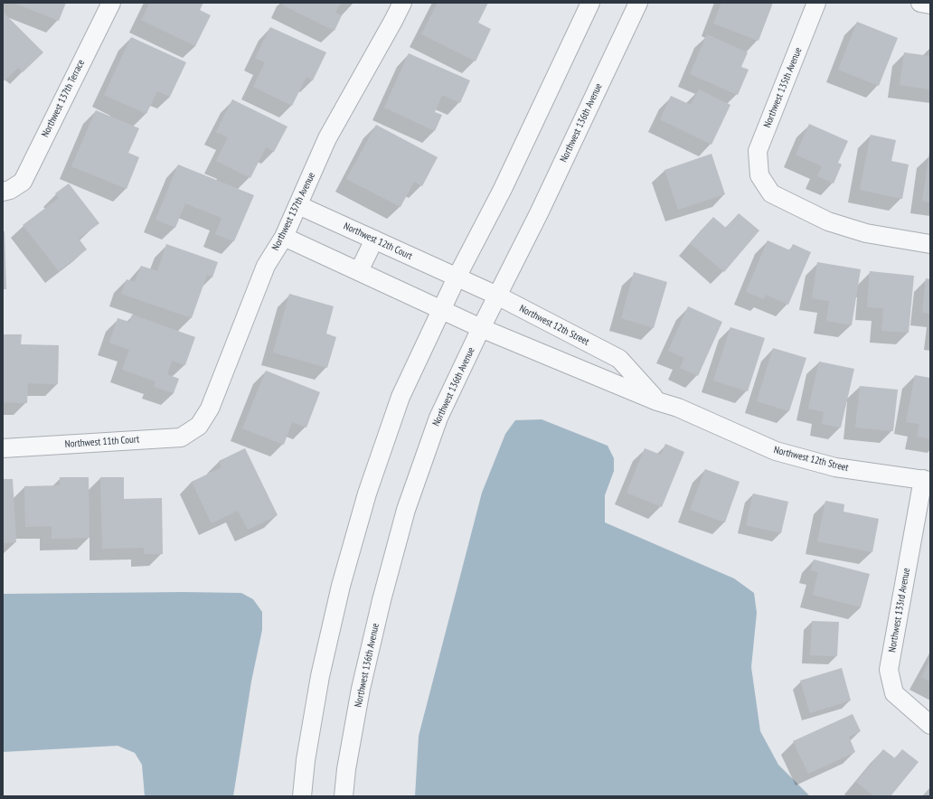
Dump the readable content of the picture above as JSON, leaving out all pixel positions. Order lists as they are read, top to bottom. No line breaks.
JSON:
{"streets":{"street":["Northwest 135th Avenue","Northwest 137th Terrace","Northwest 136th Avenue","Northwest 137th Avenue","Northwest 12th Court","Northwest 12th Street","Northwest 11th Court","Northwest 133rd Avenue"]},"crossings":[["Northwest 136th Avenue","Northwest 12th Street"],["Northwest 137th Avenue","Northwest 12th Court"],["Northwest 137th Avenue","Northwest 11th Court"],["Northwest 12th Court","Northwest 12th Street"],["Northwest 12th Street","Northwest 133rd Avenue"]]}
